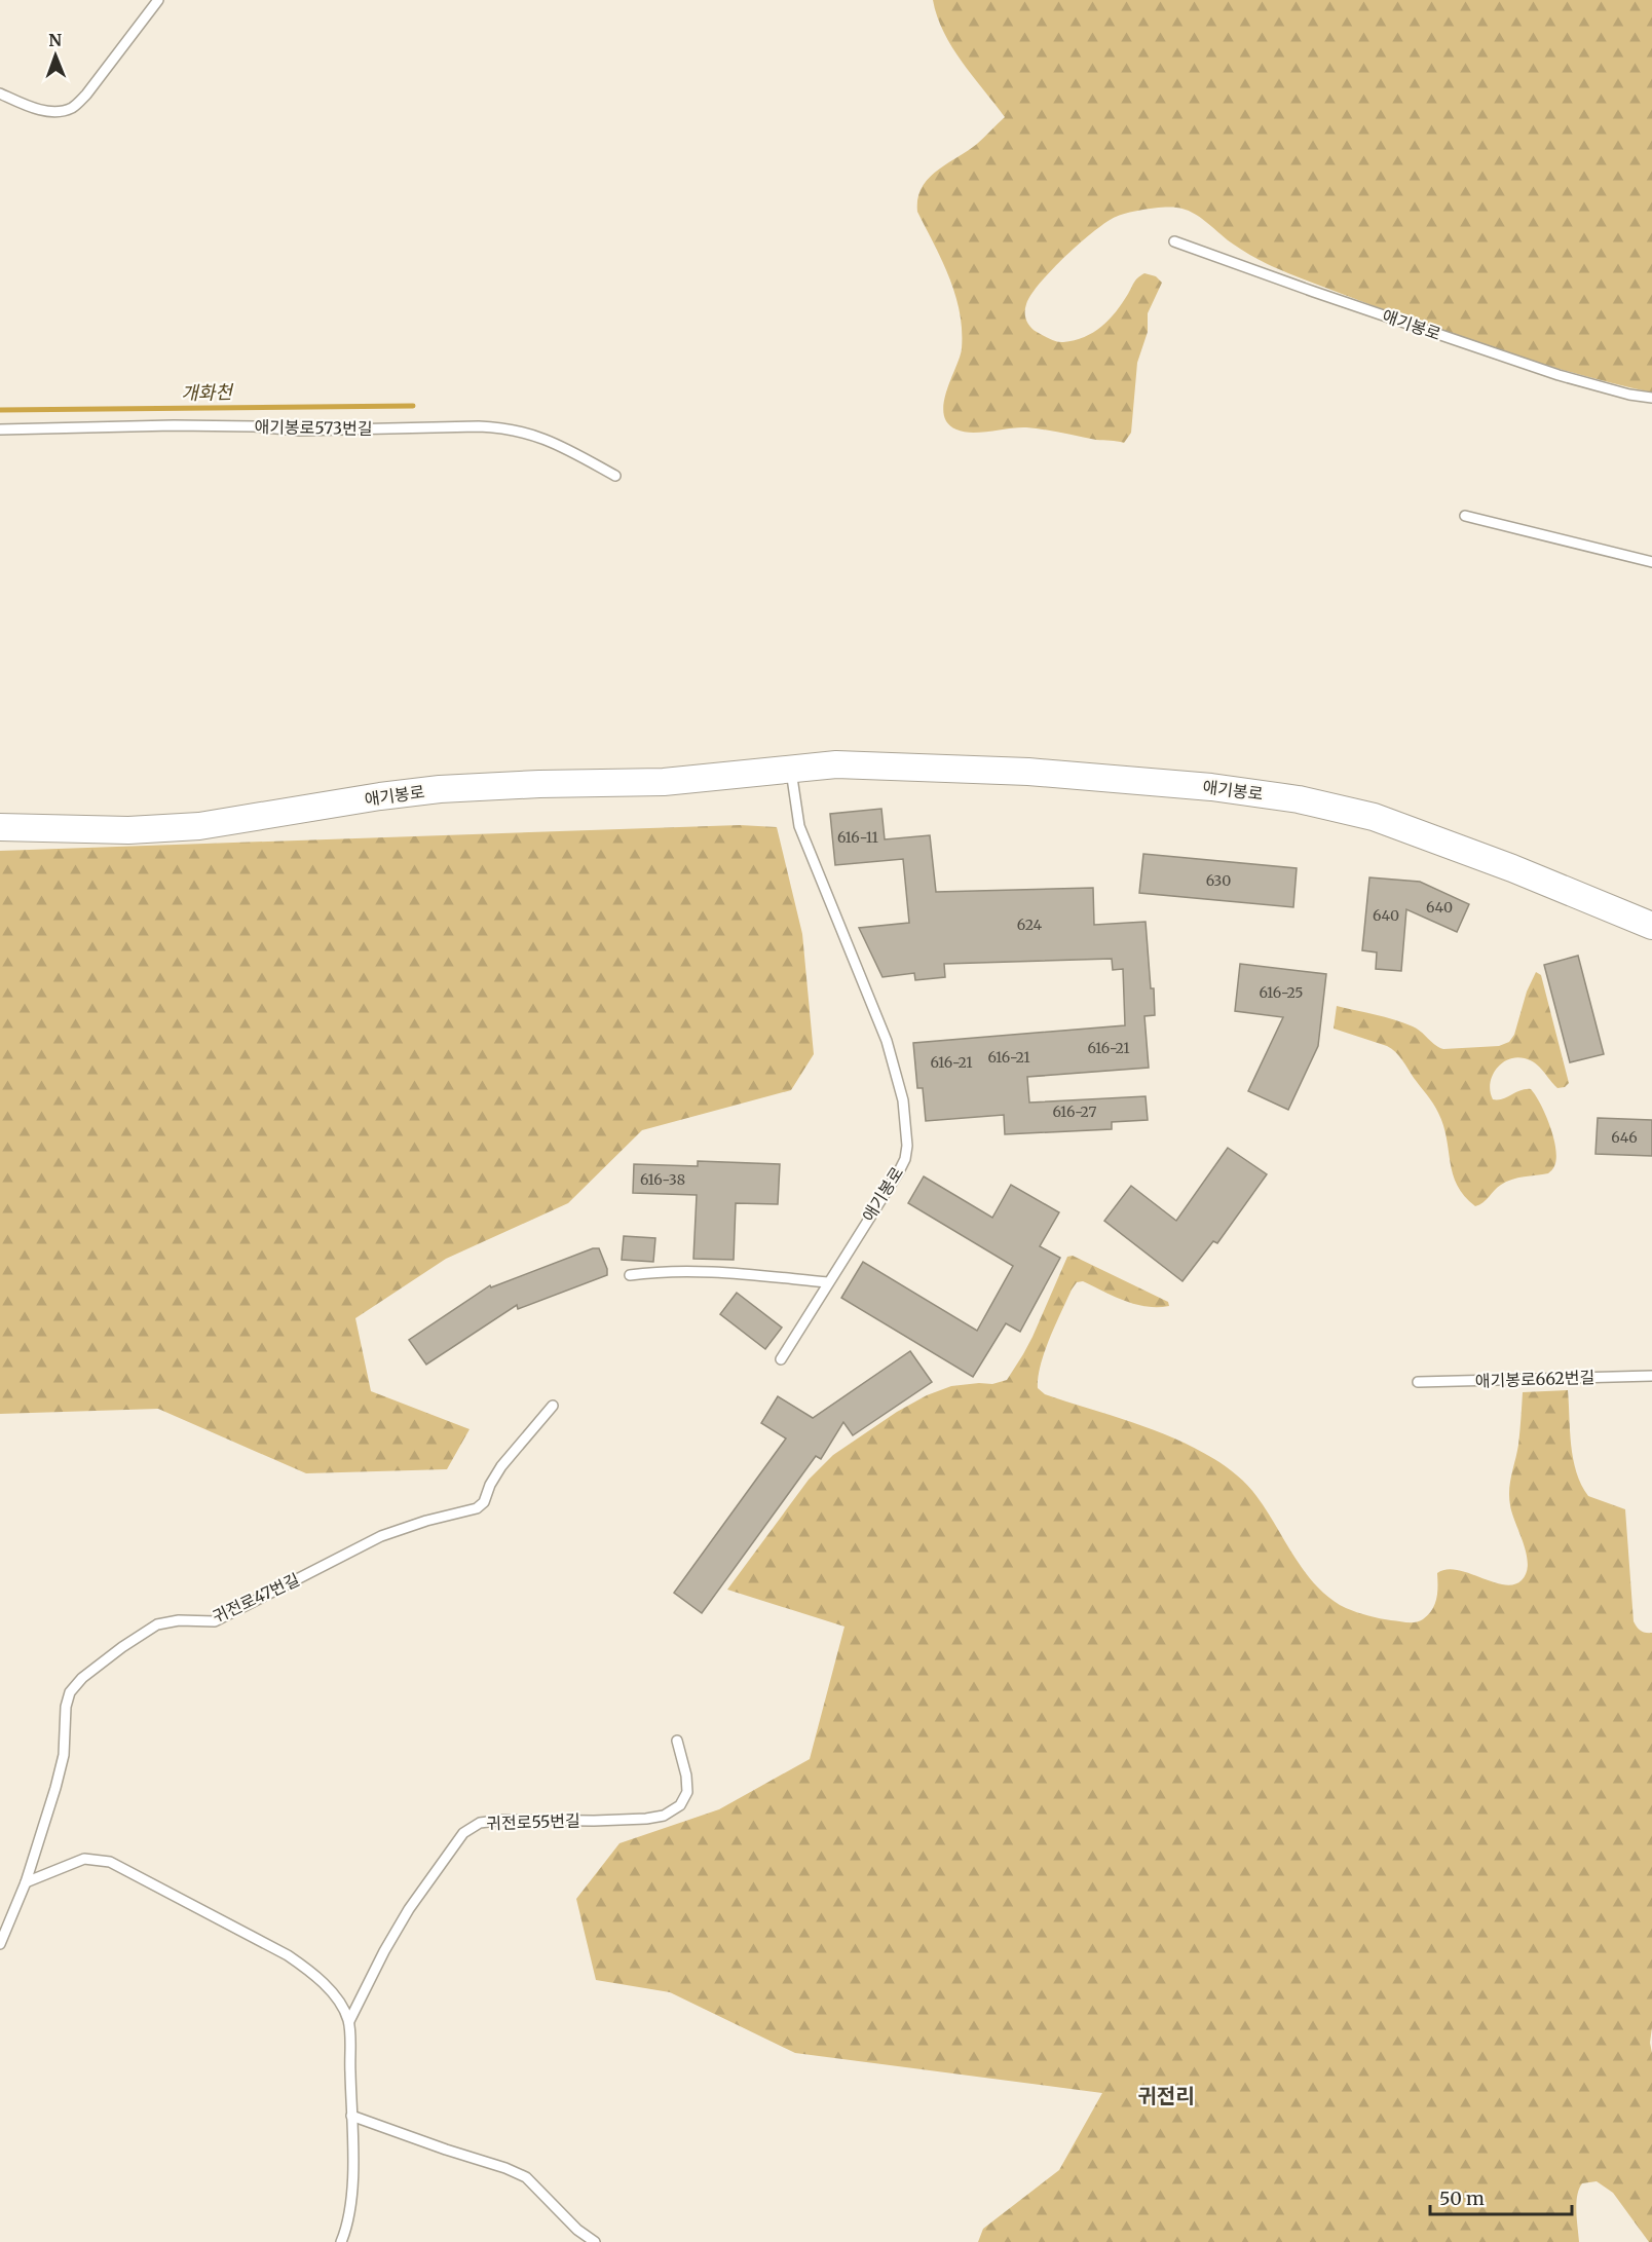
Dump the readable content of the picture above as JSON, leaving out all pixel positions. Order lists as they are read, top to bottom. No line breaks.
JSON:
{"streets":{"main road":["애기봉로"],"lane":["애기봉로573번길","애기봉로662번길","귀전로47번길","귀전로55번길"]},"crossings":[["귀전로47번길","귀전로55번길"]],"districts":["귀전리"],"water":["개화천"],"house_numbers":["616-11","630","640","640","624","616-25","616-21","616-21","616-21","616-27","646","616-38"],"scale_bar":"50 m","north":"top"}
